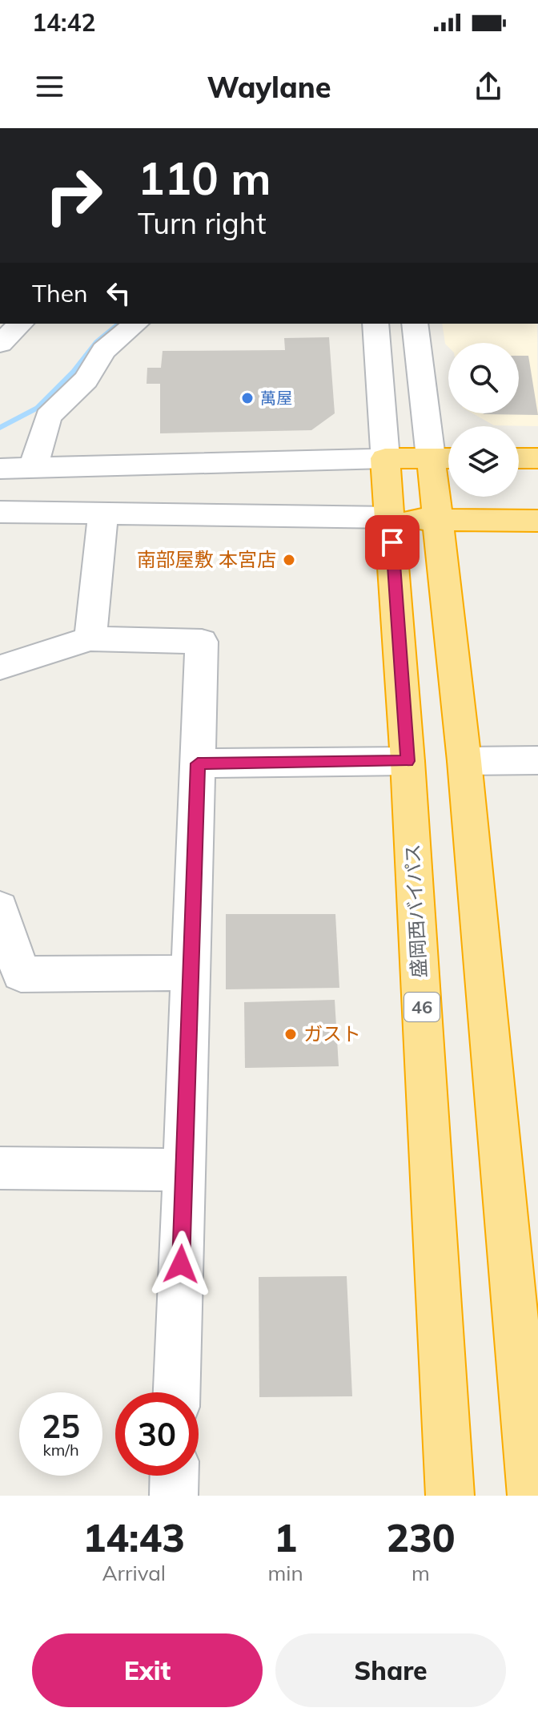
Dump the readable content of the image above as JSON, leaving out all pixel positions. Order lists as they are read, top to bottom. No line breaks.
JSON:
{"streets":{"highway":["盛岡西バイパス","46"]},"places":["萬屋","南部屋敷 本宮店","ガスト"],"page":{"status":"14:42","header":"Waylane","turn":["110 m","Turn right"],"then":"Then","speed":"25 km/h","limit":"30","eta":["14:43","Arrival","1","min","230","m"],"buttons":["Exit","Share"]}}
